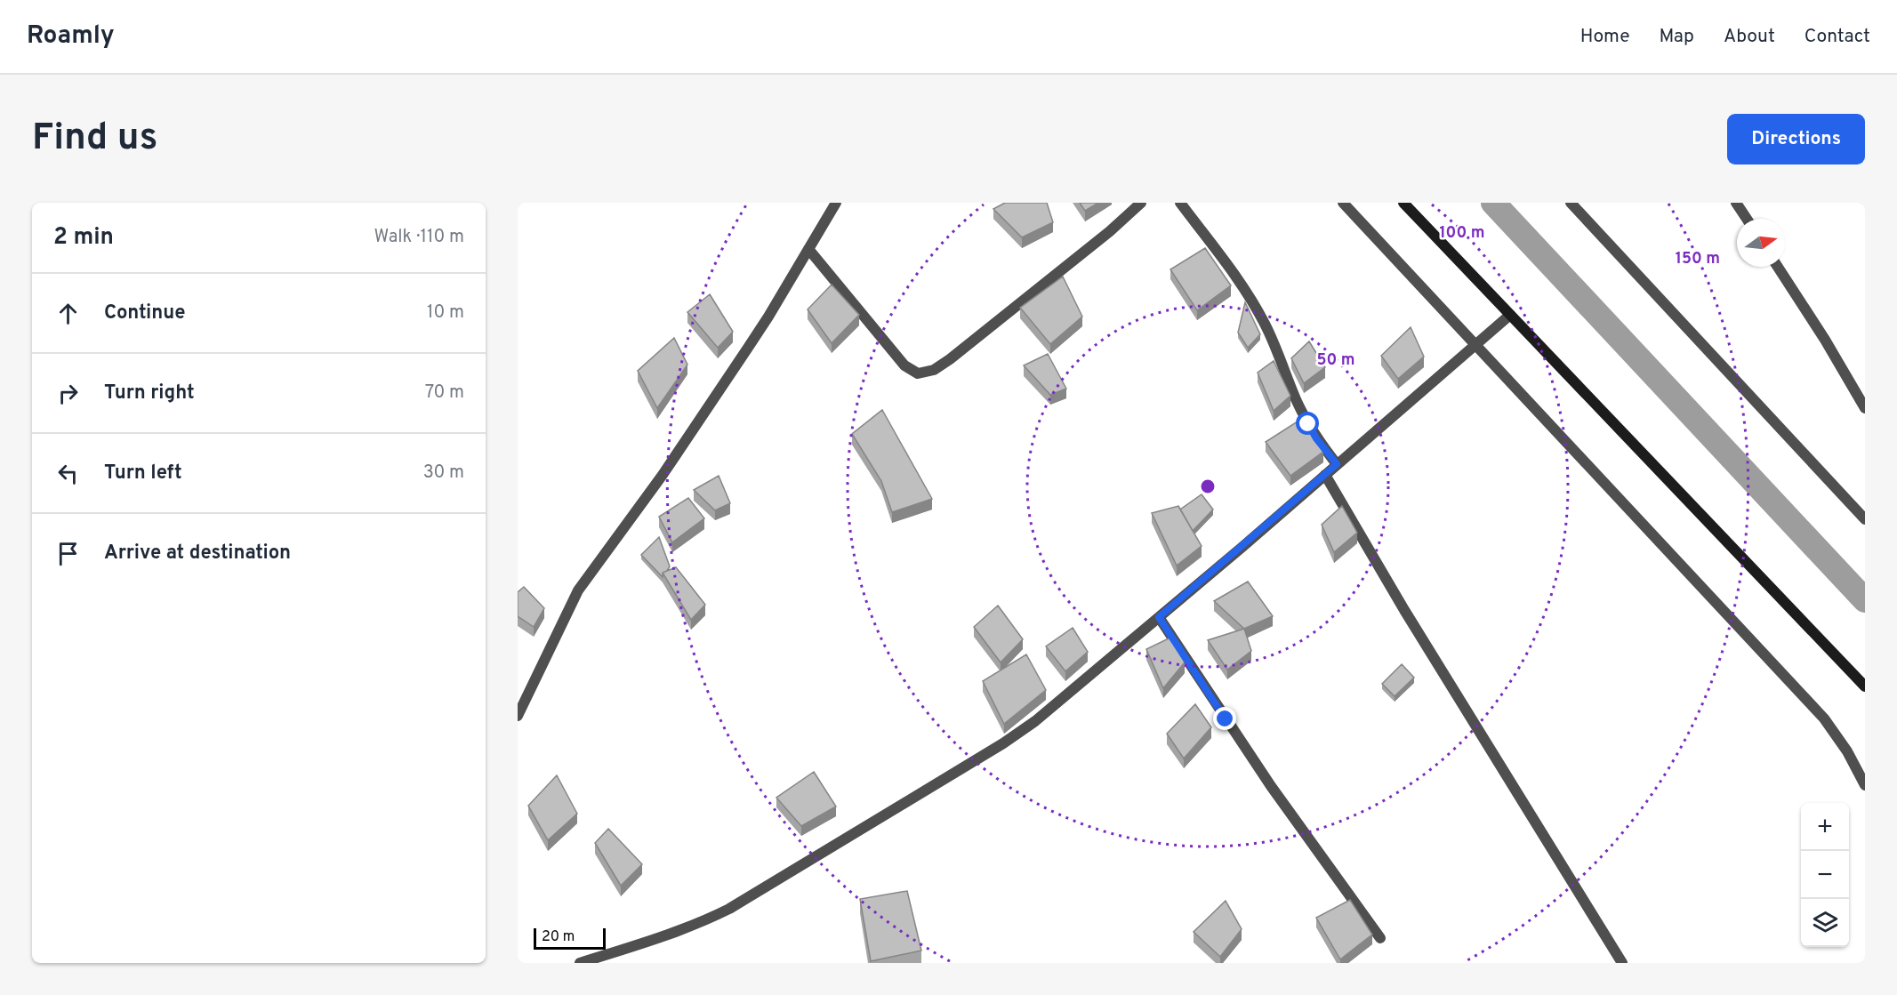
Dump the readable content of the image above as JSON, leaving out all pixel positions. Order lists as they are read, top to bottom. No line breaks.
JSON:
{"scale_bar":"20 m","north":"right","page":{"header":"Roamly","nav":["Home","Map","About","Contact"],"buttons":"Directions","title":"Find us","heading":["2 min","Walk · 110 m"],"list":[["Continue","10 m"],["Turn right","70 m"],["Turn left","30 m"],"Arrive at destination"],"map_buttons":["+","−"],"scale":"20 m"},"rings":["100 m","150 m","50 m"]}
